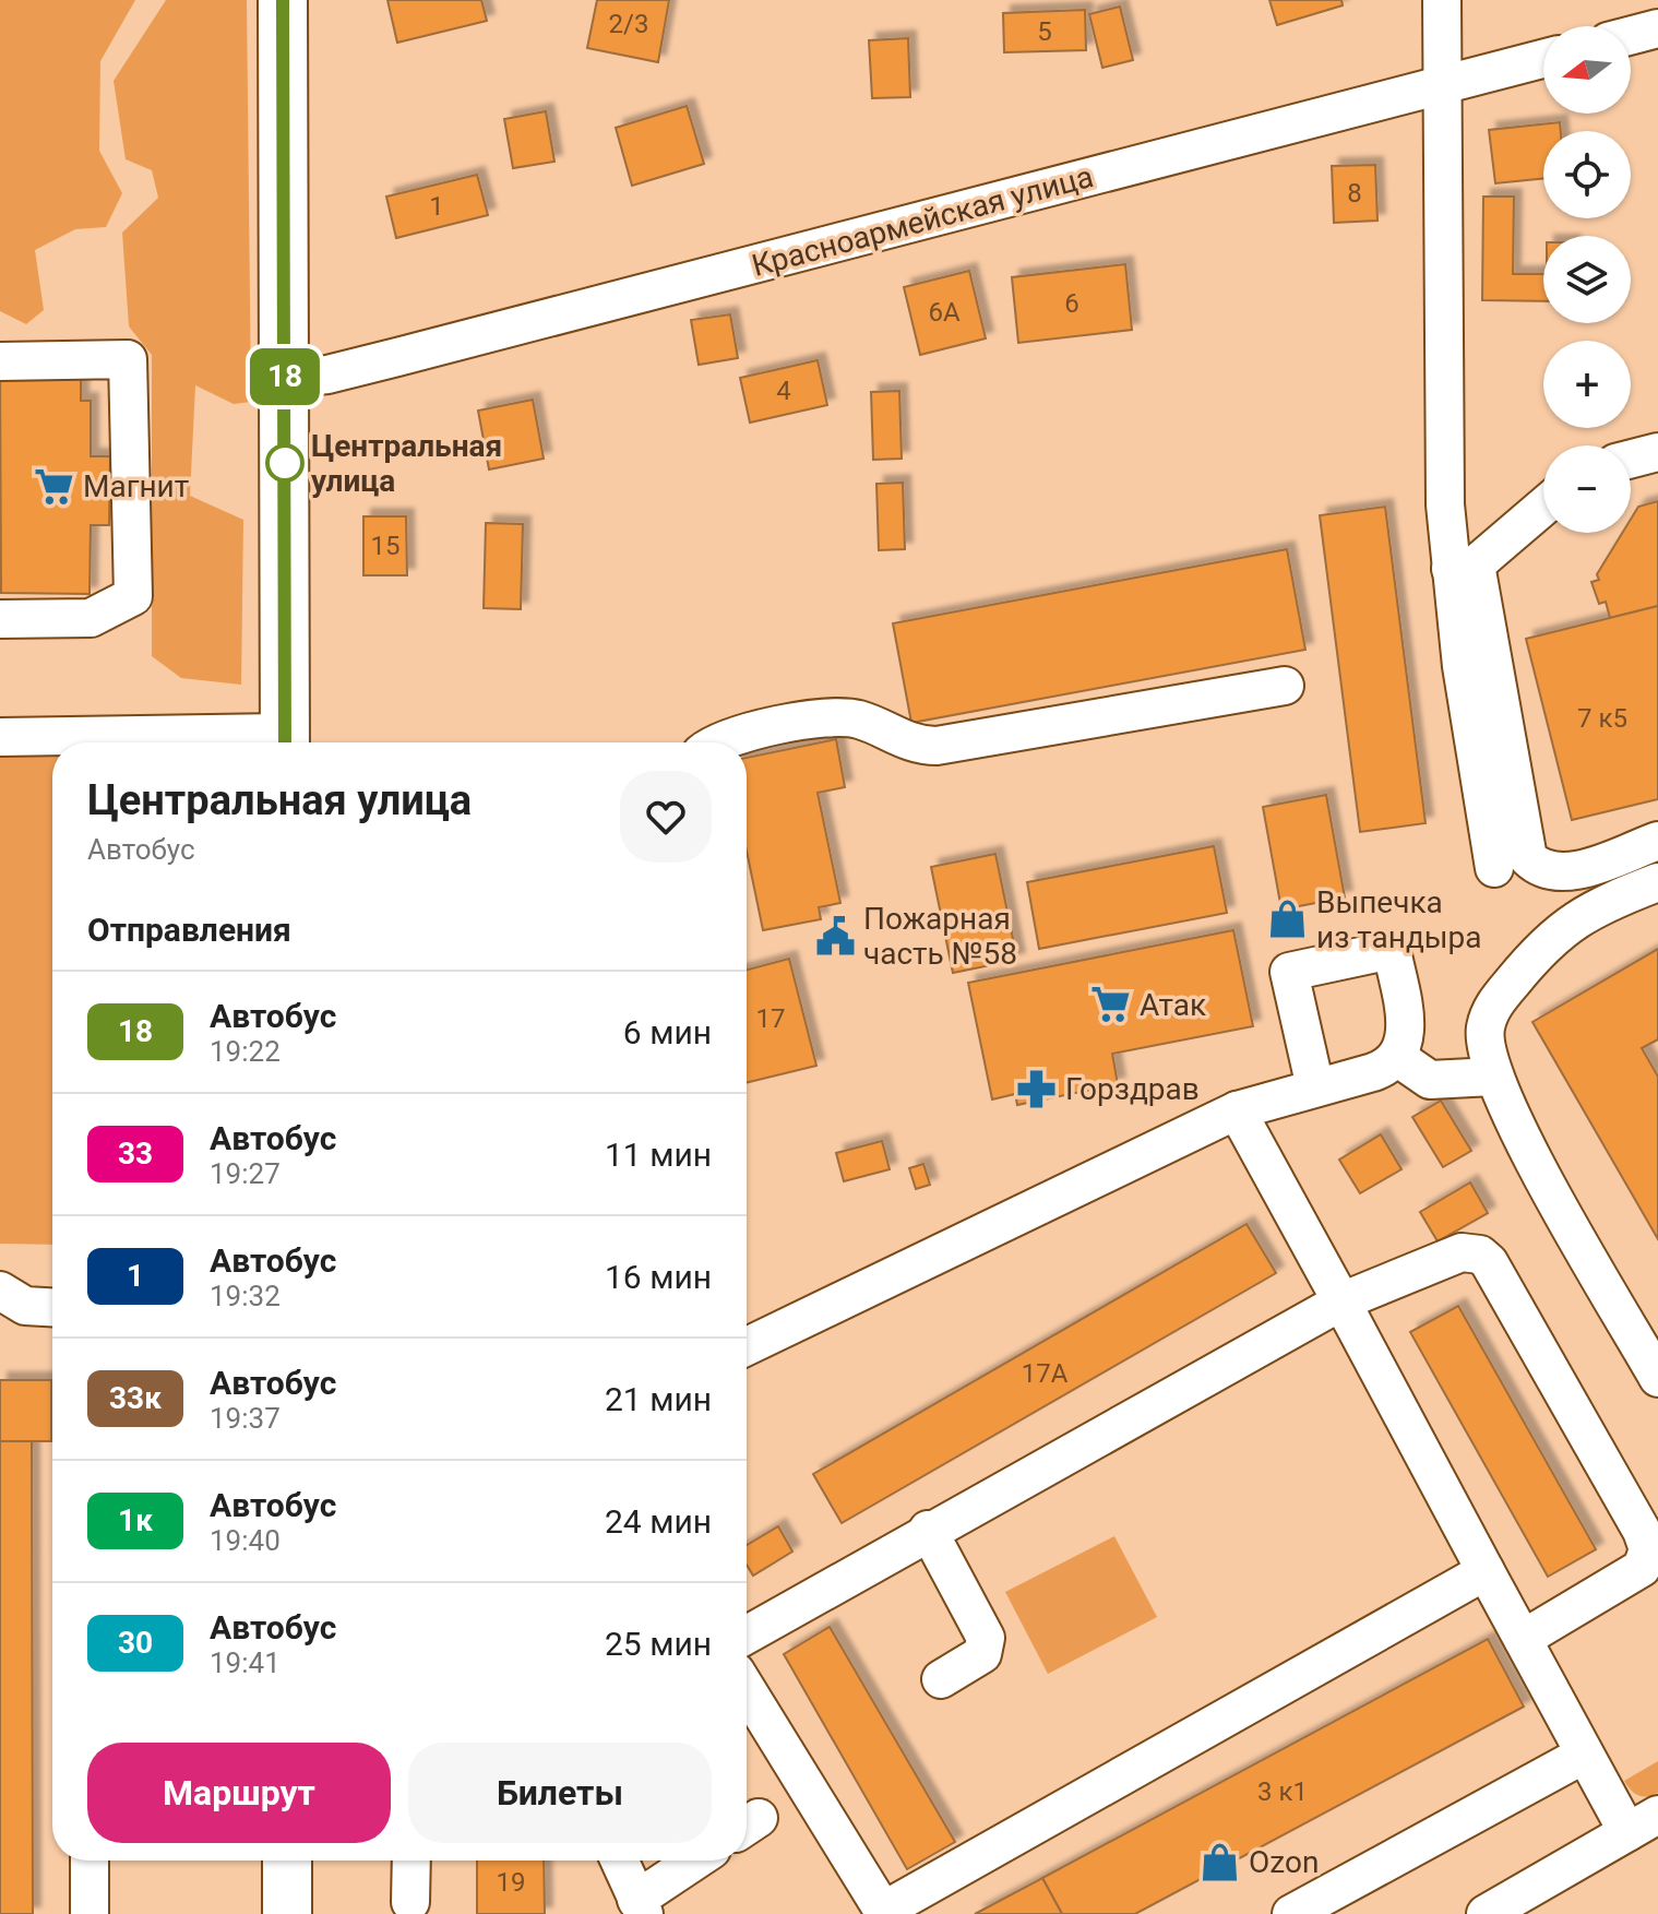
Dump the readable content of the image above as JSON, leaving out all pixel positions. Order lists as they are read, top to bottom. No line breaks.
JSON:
{"streets":{"street":["Красноармейская улица"]},"places":{"other":["Центральная улица"],"supermarket":["Магнит","Атак"],"shop":["Выпечка из тандыра","Ozon"],"public building":["Пожарная часть №58"],"pharmacy":["Горздрав"]},"lines":["bus line 18"],"house_numbers":["2/3","5","8","1","6","6А","4","15","7 к5","17","17А","3 к1","19"],"north":"left","page":{"on_map":"18","map_buttons":["+","−"],"heading":[["Центральная улица","Автобус"],"Отправления"],"list":[{"mark":"18","name":"Автобус","note":"19:22","value":"6 мин"},{"mark":"33","name":"Автобус","note":"19:27","value":"11 мин"},{"mark":"1","name":"Автобус","note":"19:32","value":"16 мин"},{"mark":"33к","name":"Автобус","note":"19:37","value":"21 мин"},{"mark":"1к","name":"Автобус","note":"19:40","value":"24 мин"},{"mark":"30","name":"Автобус","note":"19:41","value":"25 мин"}],"buttons":["Маршрут","Билеты"]}}
